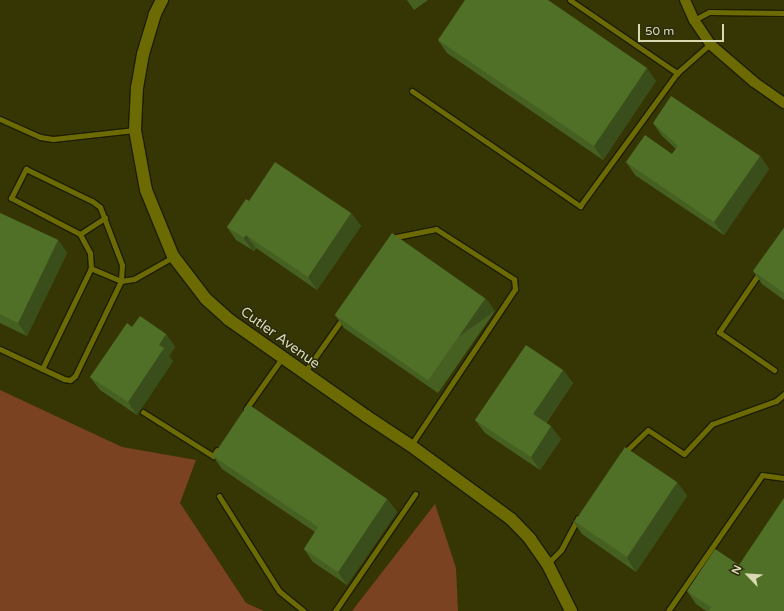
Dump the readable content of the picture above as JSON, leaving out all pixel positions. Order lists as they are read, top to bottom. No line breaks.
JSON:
{"streets":{"street":["Cutler Avenue"]},"scale_bar":"50 m","north":"top left"}
